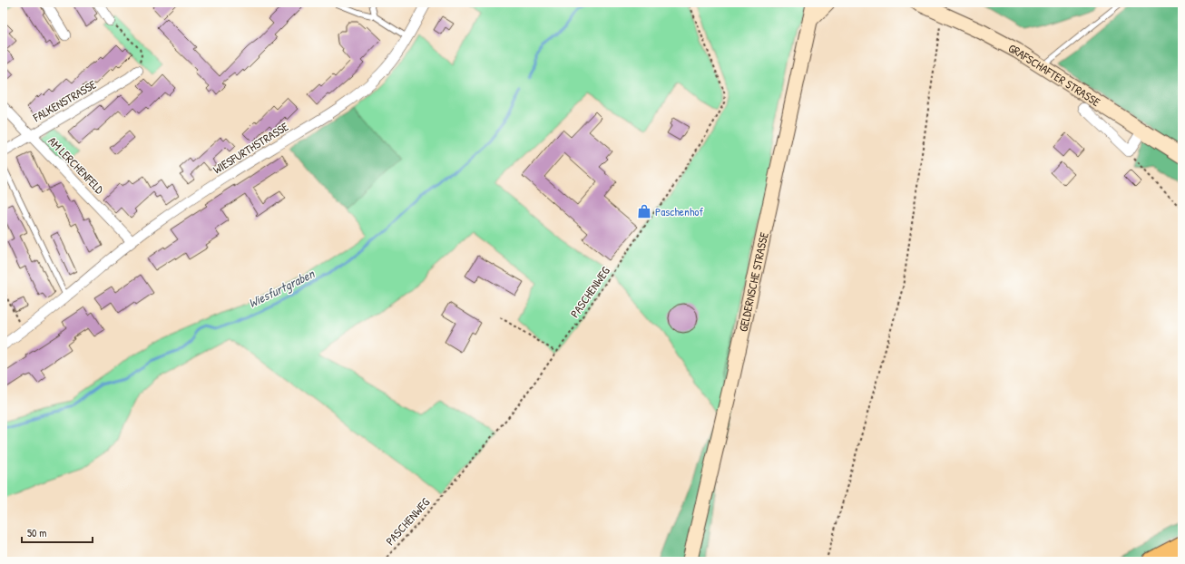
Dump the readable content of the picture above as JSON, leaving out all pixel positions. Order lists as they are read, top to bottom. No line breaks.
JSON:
{"streets":{"main road":["GRAFSCHAFTER STRASSE","GELDERNSCHE STRASSE"],"street":["FALKENSTRASSE","WIESFURTHSTRASSE","AM LERCHENFELD"],"path":["PASCHENWEG"]},"crossings":[["FALKENSTRASSE","AM LERCHENFELD"],["WIESFURTHSTRASSE","AM LERCHENFELD"]],"water":["Wiesfurtgraben"],"places":{"shop":["Paschenhof"]},"scale_bar":"50 m"}
